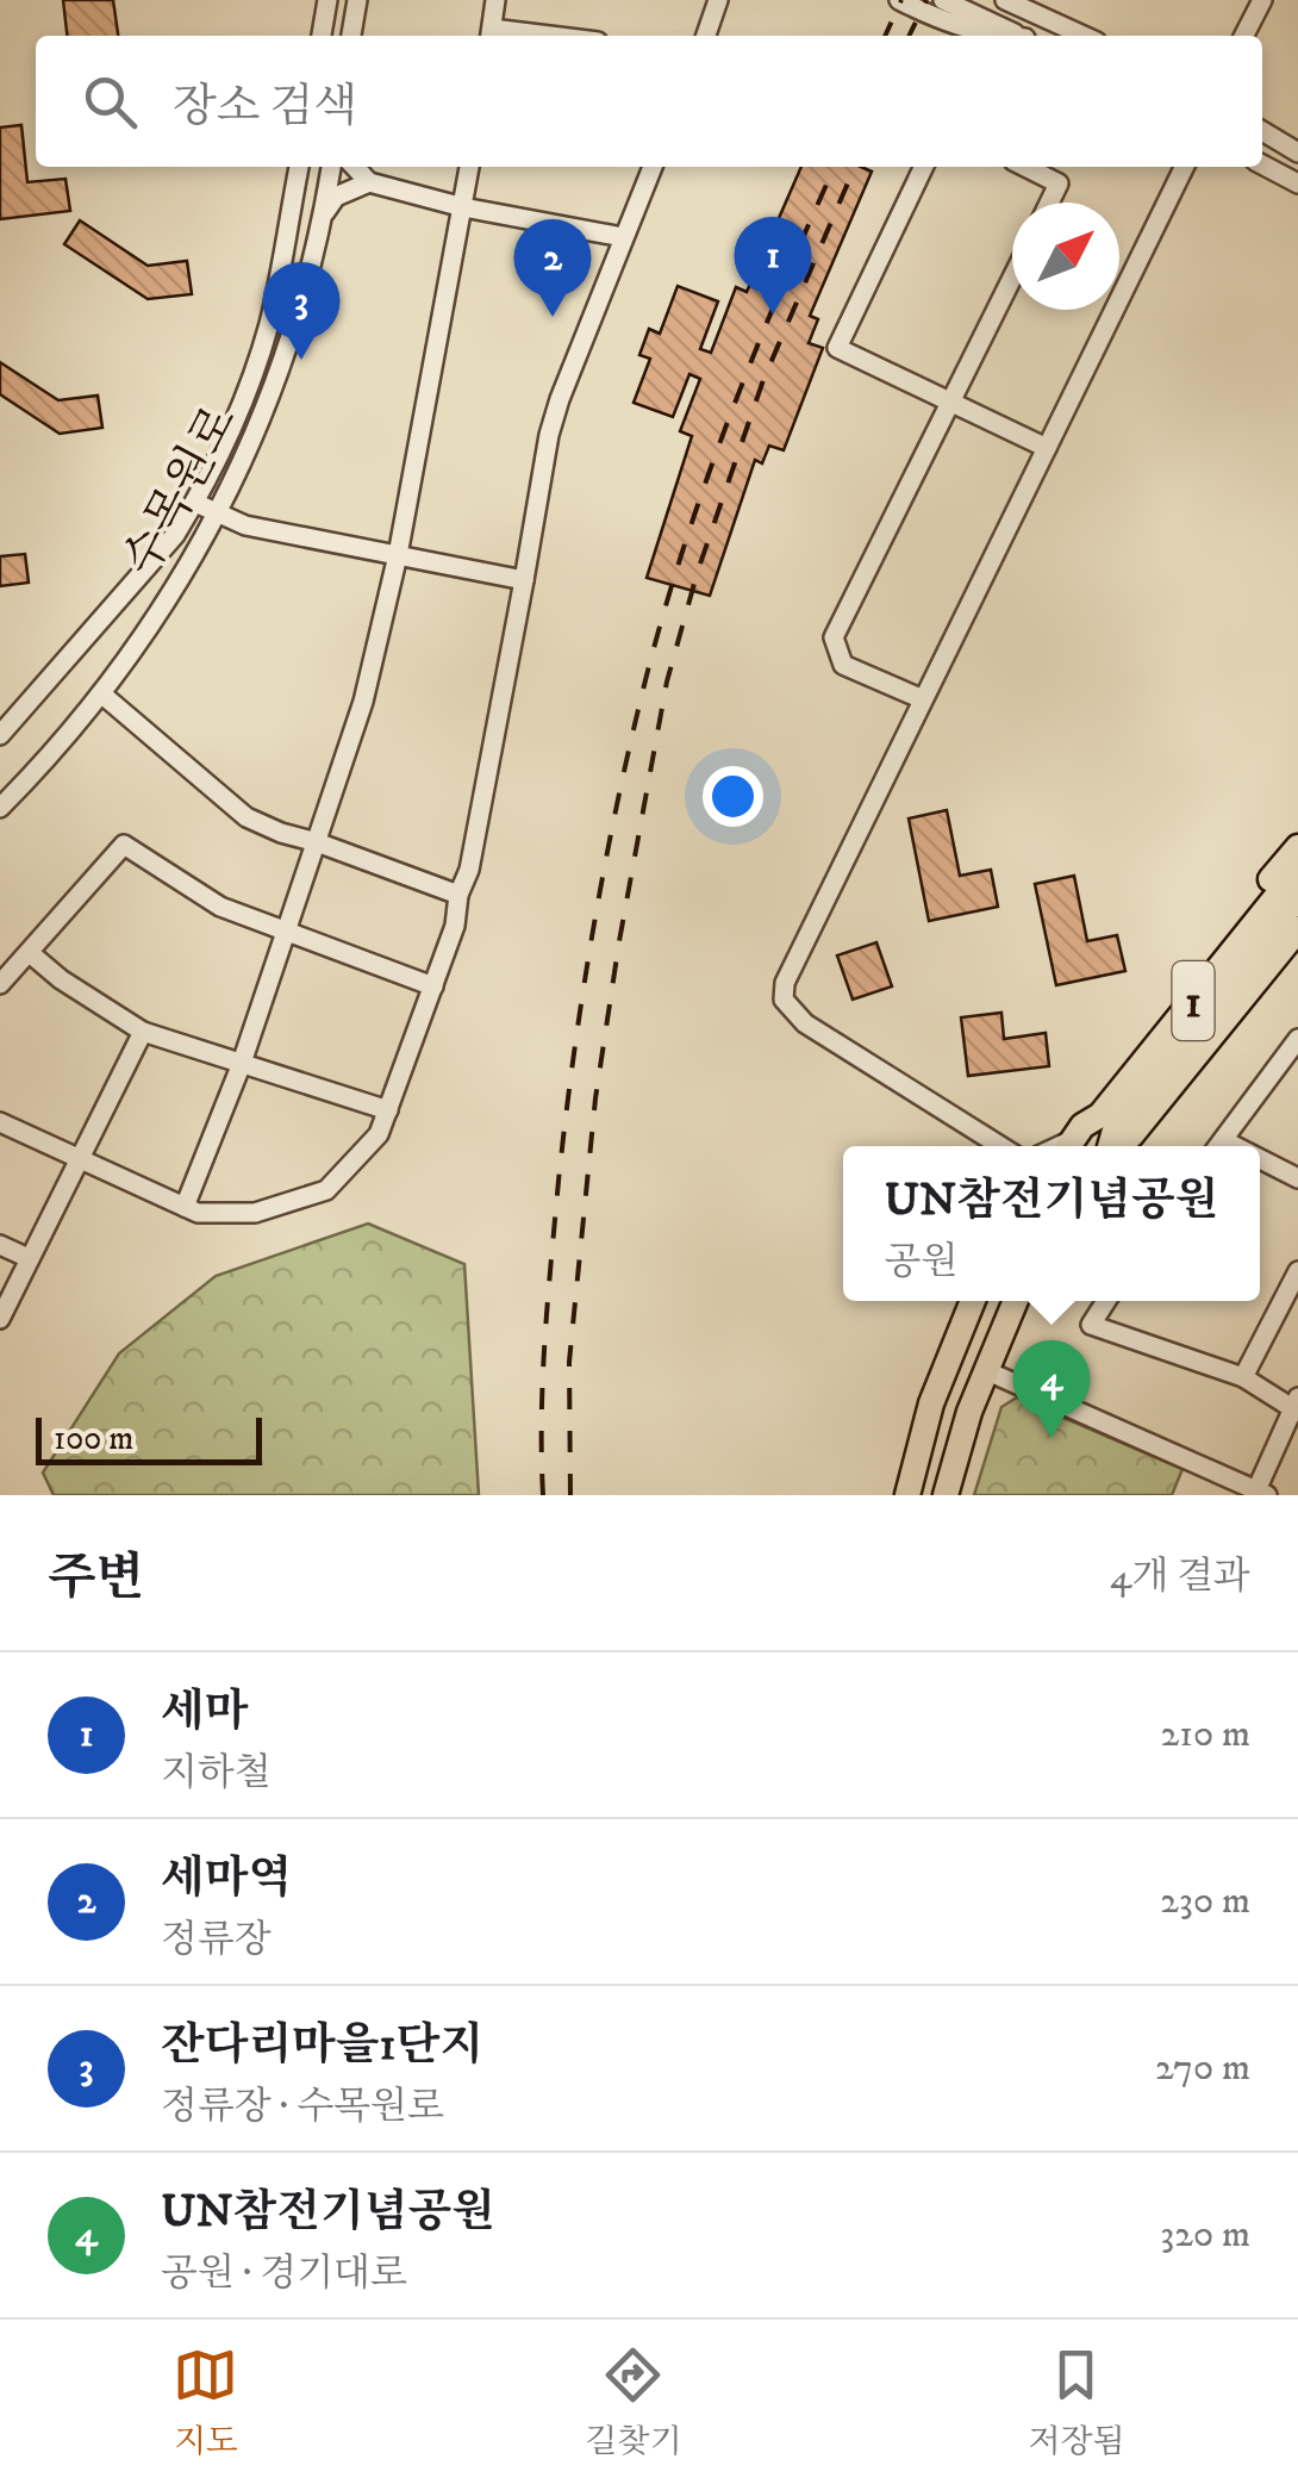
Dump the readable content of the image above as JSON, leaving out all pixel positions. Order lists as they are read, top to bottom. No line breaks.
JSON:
{"streets":{"main road":["1"],"street":["수목원로"]},"scale_bar":"100 m","north":"top right","page":{"search":"장소 검색","pins":["1","2","3","4"],"popup":["UN참전기념공원","공원"],"scale":"100 m","heading":["주변","4개 결과"],"list":[{"mark":"1","name":"세마","note":"지하철","value":"210 m"},{"mark":"2","name":"세마역","note":"정류장","value":"230 m"},{"mark":"3","name":"잔다리마을1단지","note":"정류장 · 수목원로","value":"270 m"},{"mark":"4","name":"UN참전기념공원","note":"공원 · 경기대로","value":"320 m"}],"nav":["지도","길찾기","저장됨"]}}
